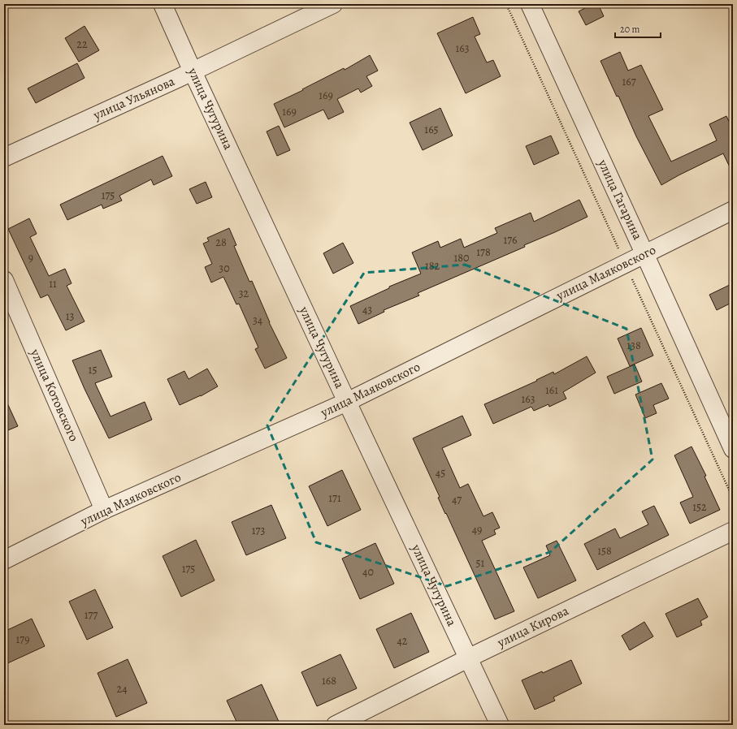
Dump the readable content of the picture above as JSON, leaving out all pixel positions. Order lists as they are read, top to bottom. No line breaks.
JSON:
{"streets":{"street":["улица Ульянова","улица Чугурина","улица Гагарина","улица Маяковского","улица Котовского","улица Кирова"]},"crossings":[["улица Ульянова","улица Чугурина"],["улица Чугурина","улица Маяковского"],["улица Чугурина","улица Кирова"],["улица Гагарина","улица Маяковского"],["улица Маяковского","улица Котовского"]],"house_numbers":["22","163","167","169","169","165","175","176","28","178","9","180","182","30","11","32","43","13","34","138","15","161","163","45","171","47","152","49","173","158","51","175","40","177","179","42","168","24"],"scale_bar":"20 m"}
